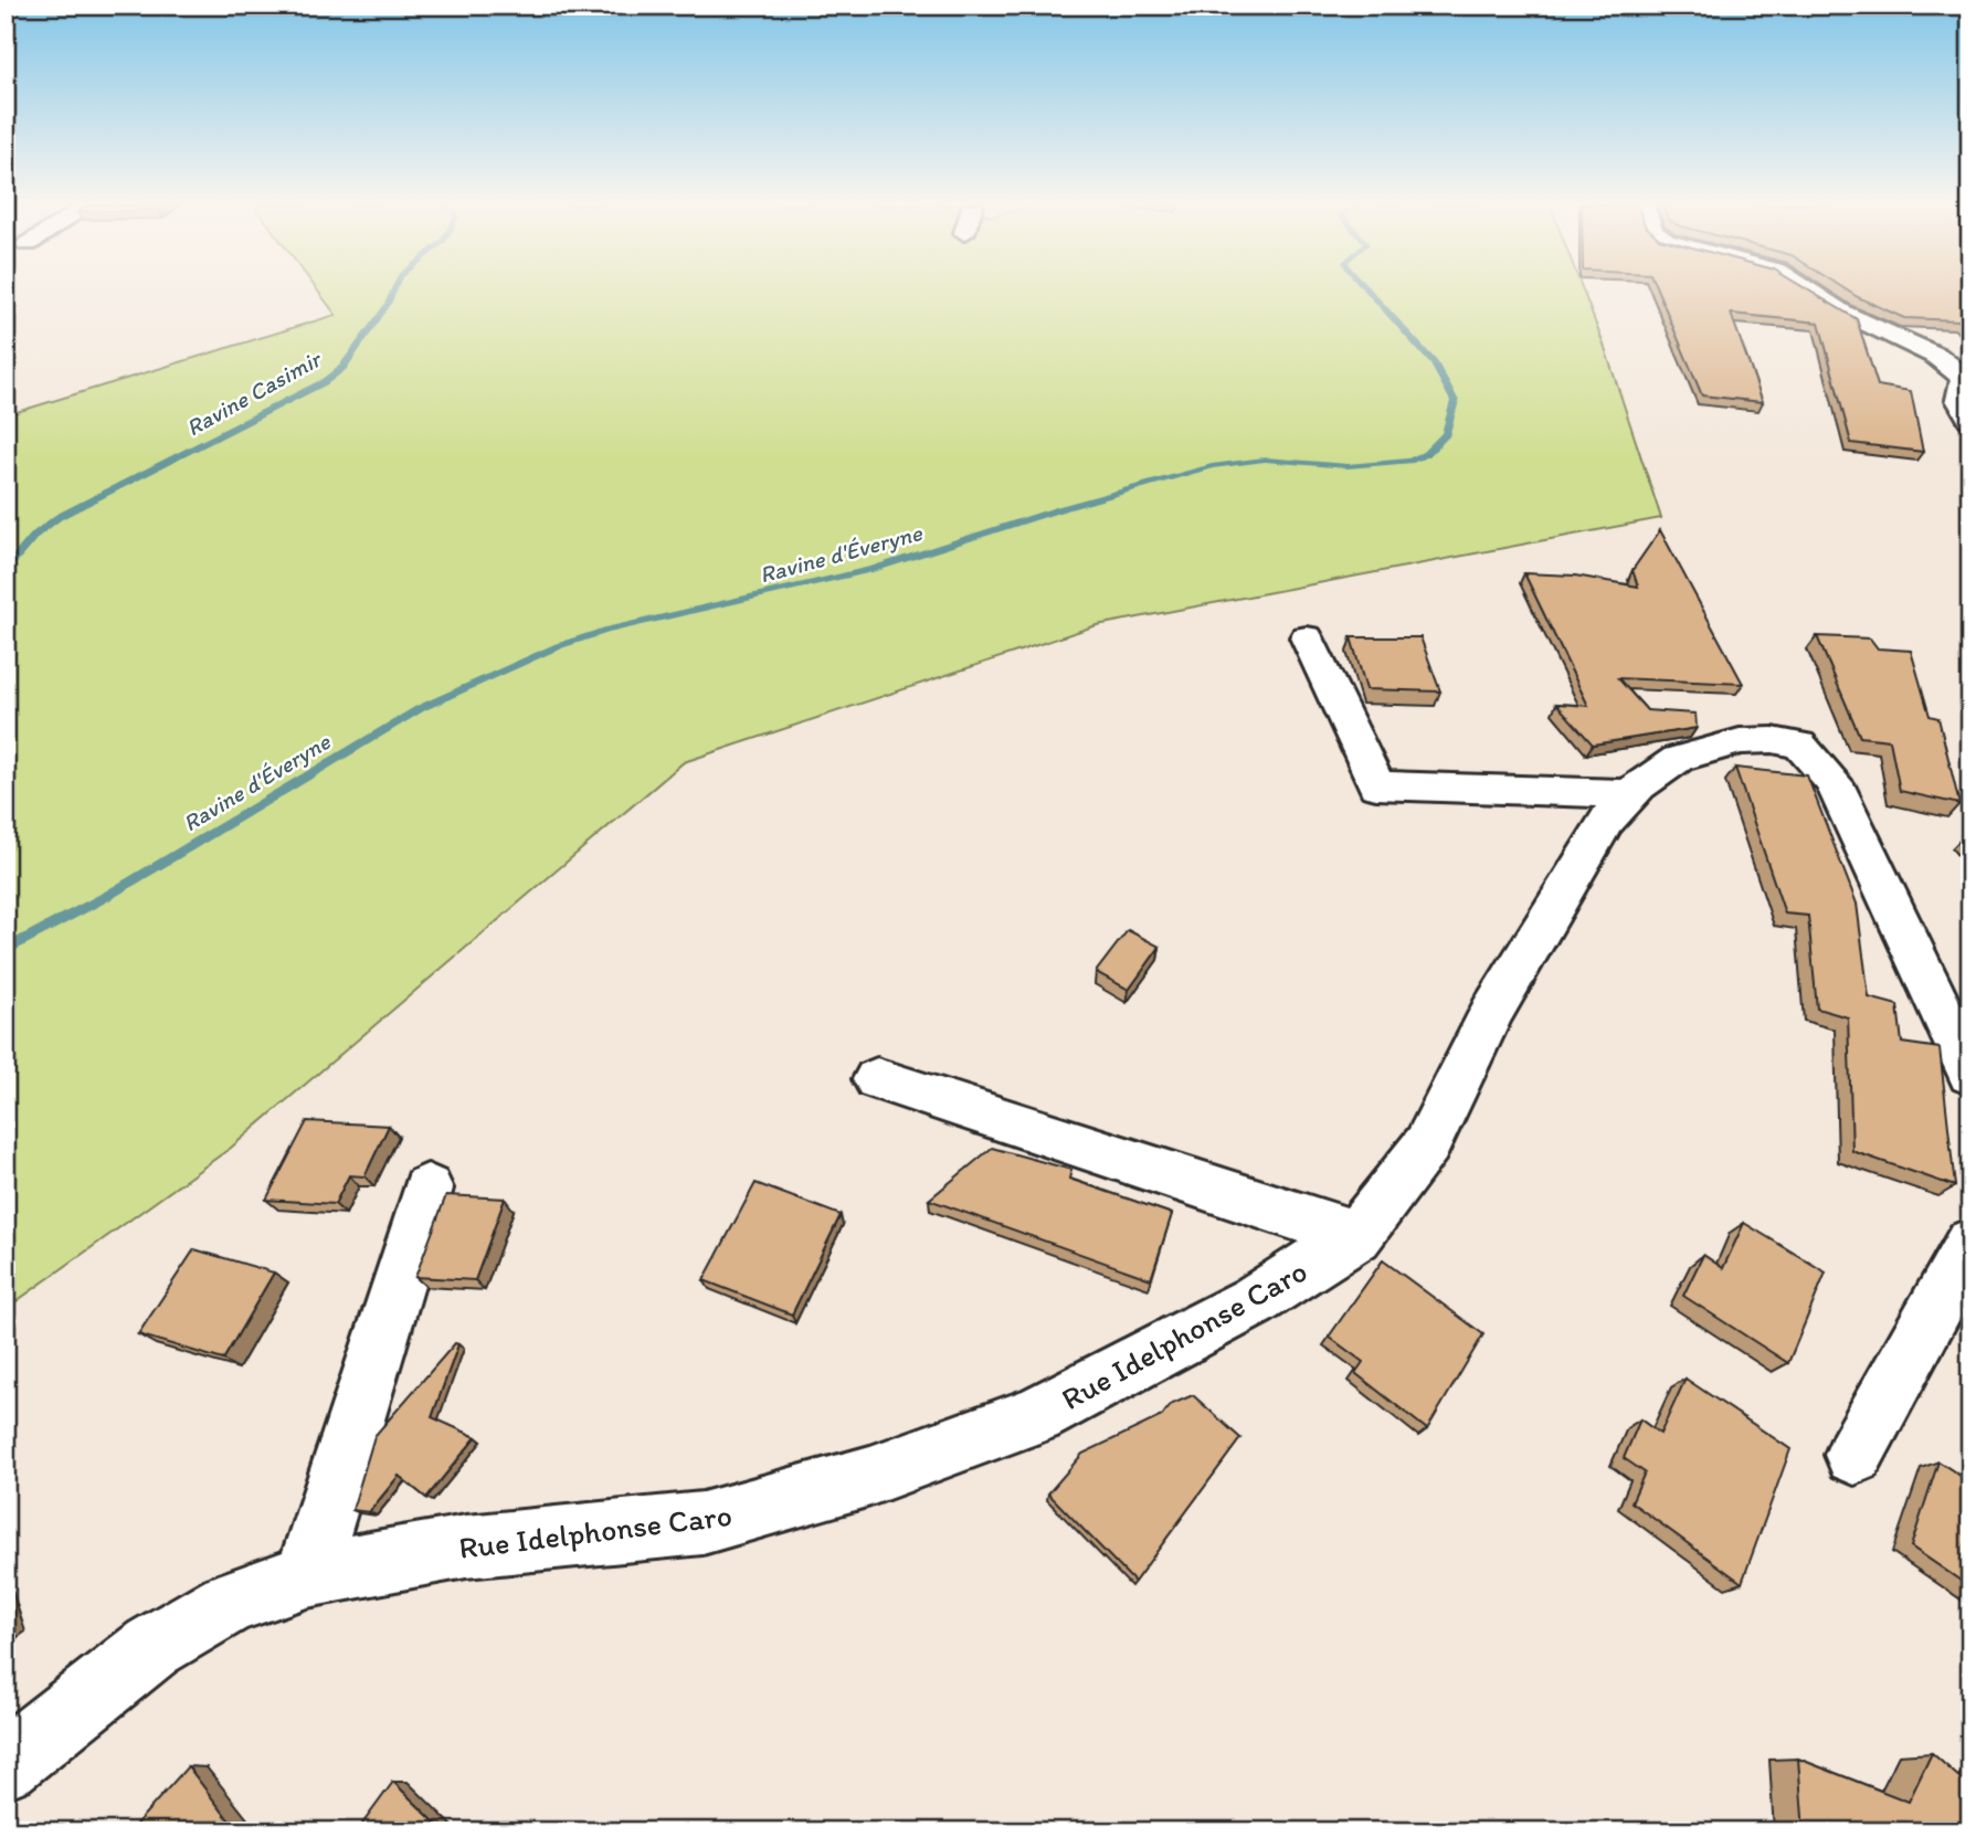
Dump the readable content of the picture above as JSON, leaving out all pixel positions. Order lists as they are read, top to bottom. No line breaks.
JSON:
{"streets":{"street":["Rue Idelphonse Caro"]},"water":["Ravine Casimir","Ravine d'Éveryne"]}
